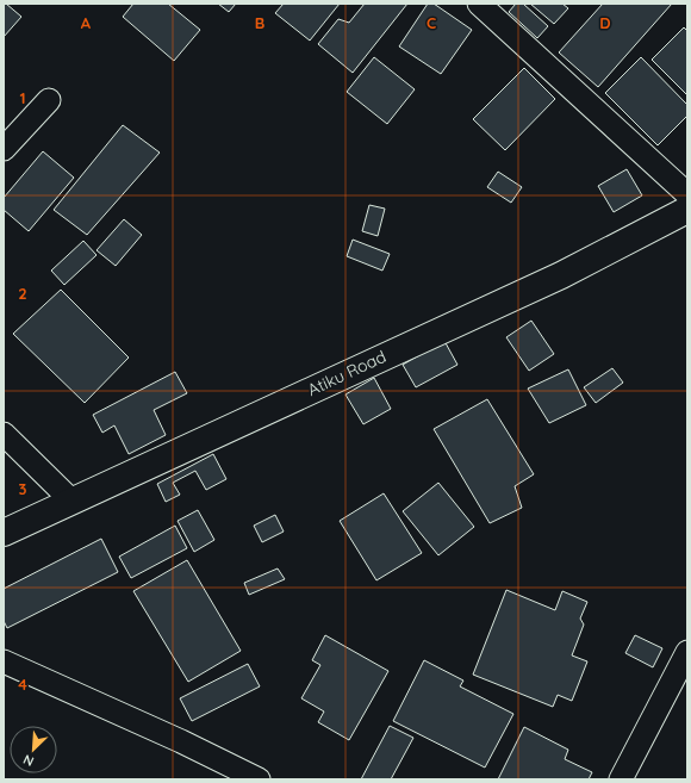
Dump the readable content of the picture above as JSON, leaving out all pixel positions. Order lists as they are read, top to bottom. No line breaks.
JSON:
{"streets":{"street":["Atiku Road"]},"north":"bottom left","grid":{"columns":["A","B","C","D"],"rows":["1","2","3","4"]}}
